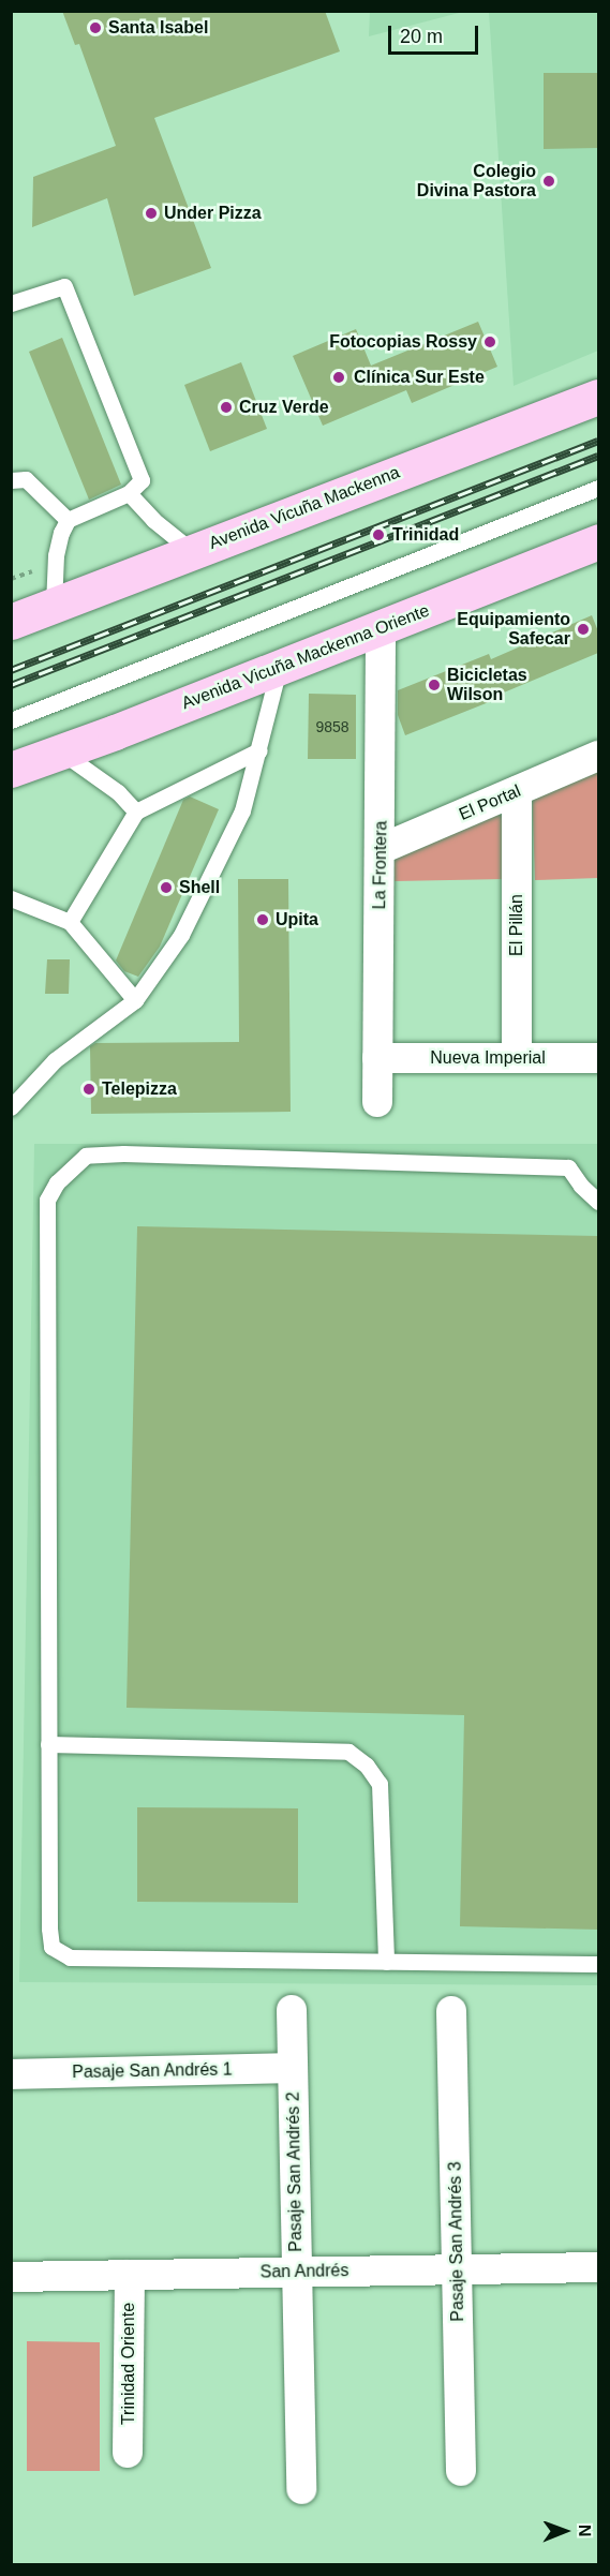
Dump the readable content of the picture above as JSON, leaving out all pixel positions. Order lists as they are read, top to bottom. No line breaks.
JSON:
{"streets":{"main road":["Avenida Vicuña Mackenna","Avenida Vicuña Mackenna Oriente"],"street":["El Portal","La Frontera","El Pillán","Nueva Imperial","Pasaje San Andrés 1","Pasaje San Andrés 2","Pasaje San Andrés 3","San Andrés","Trinidad Oriente"]},"crossings":[["Avenida Vicuña Mackenna Oriente","La Frontera"],["El Portal","La Frontera"],["El Portal","El Pillán"],["La Frontera","Nueva Imperial"],["El Pillán","Nueva Imperial"],["Pasaje San Andrés 1","Pasaje San Andrés 2"],["Pasaje San Andrés 2","San Andrés"],["Pasaje San Andrés 3","San Andrés"],["San Andrés","Trinidad Oriente"]],"places":["Santa Isabel","Colegio Divina Pastora","Under Pizza","Fotocopias Rossy","Clínica Sur Este","Cruz Verde","Trinidad","Equipamiento Safecar","Bicicletas Wilson","Shell","Upita","Telepizza"],"house_numbers":["9858"],"scale_bar":"20 m","north":"right"}
